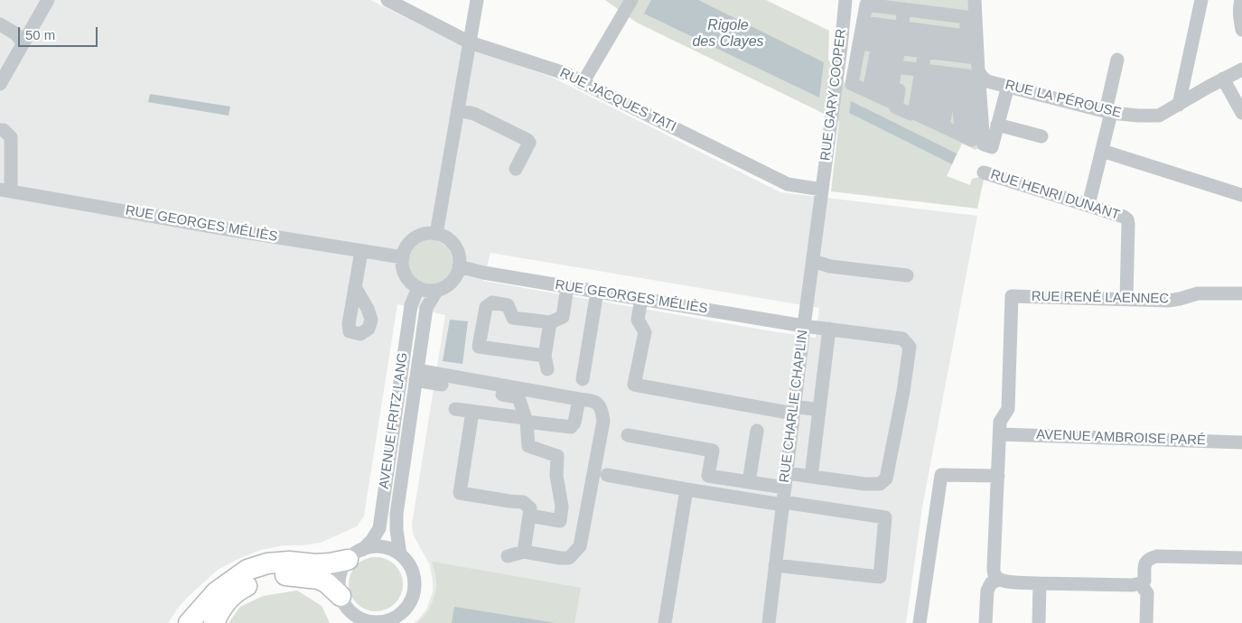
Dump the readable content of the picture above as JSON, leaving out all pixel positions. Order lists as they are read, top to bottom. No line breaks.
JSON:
{"streets":{"street":["RUE GARY COOPER","RUE LA PÉROUSE","RUE JACQUES TATI","RUE HENRI DUNANT","RUE GEORGES MÉLIÈS","RUE RENÉ LAENNEC","RUE CHARLIE CHAPLIN","AVENUE FRITZ LANG","AVENUE AMBROISE PARÉ"]},"crossings":[["RUE GARY COOPER","RUE JACQUES TATI"],["RUE GARY COOPER","RUE CHARLIE CHAPLIN"],["RUE JACQUES TATI","RUE CHARLIE CHAPLIN"],["RUE HENRI DUNANT","RUE RENÉ LAENNEC"],["RUE GEORGES MÉLIÈS","RUE CHARLIE CHAPLIN"],["RUE GEORGES MÉLIÈS","AVENUE FRITZ LANG"],["RUE RENÉ LAENNEC","AVENUE AMBROISE PARÉ"]],"water":["Rigole des Clayes"],"scale_bar":"50 m"}
